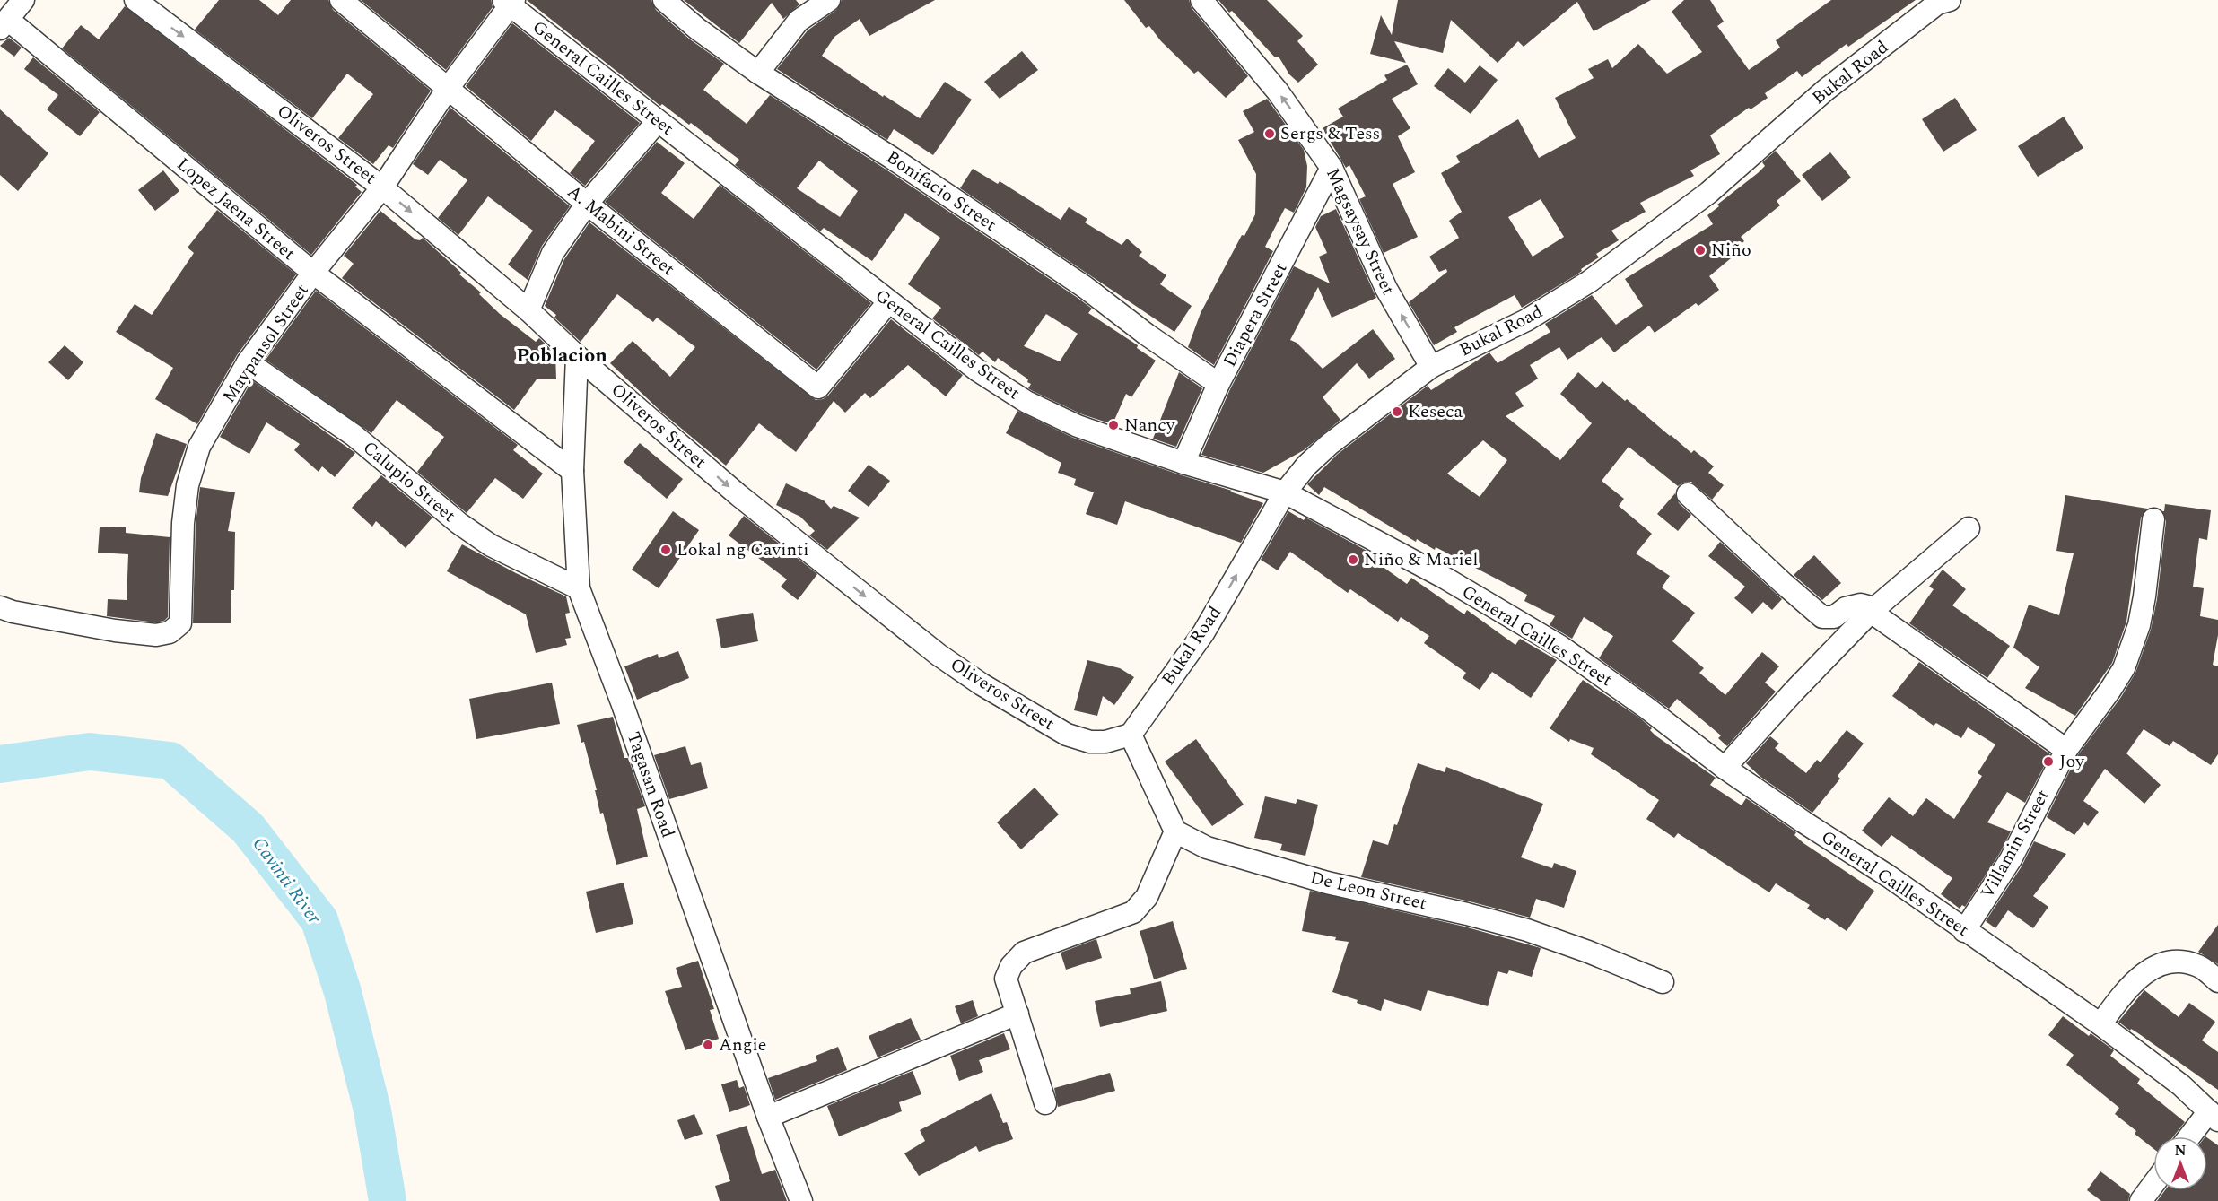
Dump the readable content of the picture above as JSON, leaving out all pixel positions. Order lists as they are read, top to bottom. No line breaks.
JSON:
{"streets":{"street":["Bukal Road","General Cailles Street","Oliveros Street","Bonifacio Street","Lopez Jaena Street","A. Mabini Street","Magsaysay Street","Diapera Street","Maypansol Street","Calupio Street","Tagasan Road","Villamin Street","De Leon Street"]},"crossings":[["Bukal Road","General Cailles Street"],["Bukal Road","Oliveros Street"],["Bukal Road","Magsaysay Street"],["General Cailles Street","A. Mabini Street"],["General Cailles Street","Diapera Street"],["General Cailles Street","Maypansol Street"],["General Cailles Street","Villamin Street"],["Oliveros Street","Maypansol Street"],["Oliveros Street","Tagasan Road"],["Bonifacio Street","Diapera Street"],["Lopez Jaena Street","Maypansol Street"],["Lopez Jaena Street","Tagasan Road"],["A. Mabini Street","Maypansol Street"],["Magsaysay Street","Diapera Street"],["Maypansol Street","Calupio Street"],["Calupio Street","Tagasan Road"]],"one_way":["Oliveros Street","Magsaysay Street"],"districts":["Poblacion"],"water":["Cavinti River"],"places":["Sergs & Tess","Niño","Keseca","Nancy","Lokal ng Cavinti","Niño & Mariel","Joy","Angie"],"north":"top"}
